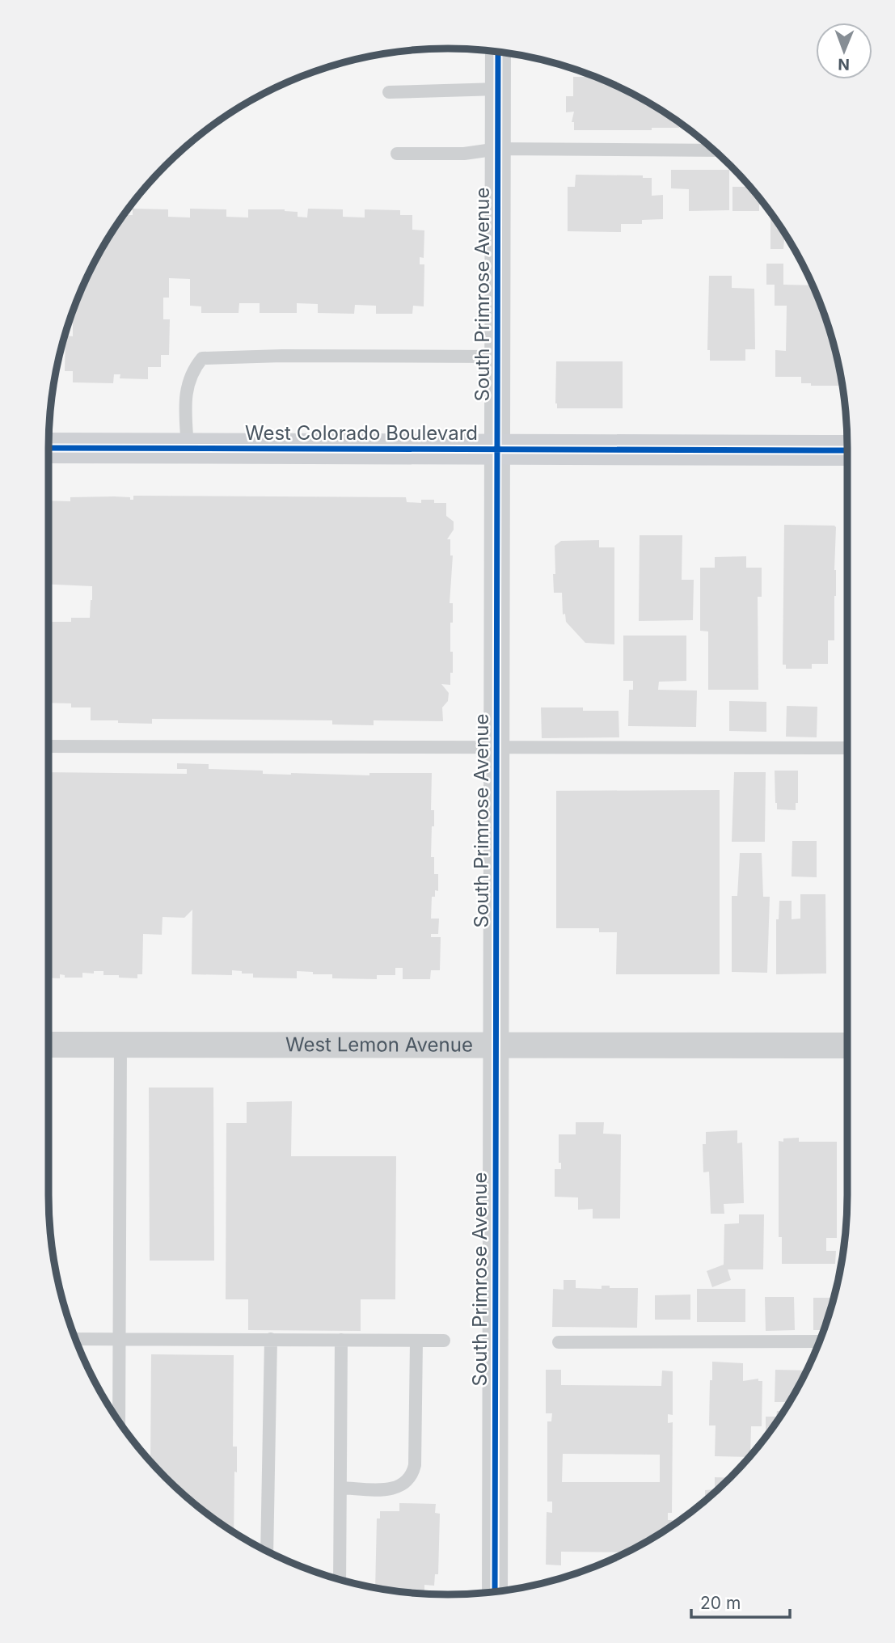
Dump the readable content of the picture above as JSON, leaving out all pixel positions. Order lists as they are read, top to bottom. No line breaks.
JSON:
{"streets":{"street":["South Primrose Avenue","West Colorado Boulevard","West Lemon Avenue"]},"crossings":[["South Primrose Avenue","West Colorado Boulevard"],["South Primrose Avenue","West Lemon Avenue"]],"scale_bar":"20 m","north":"bottom"}
